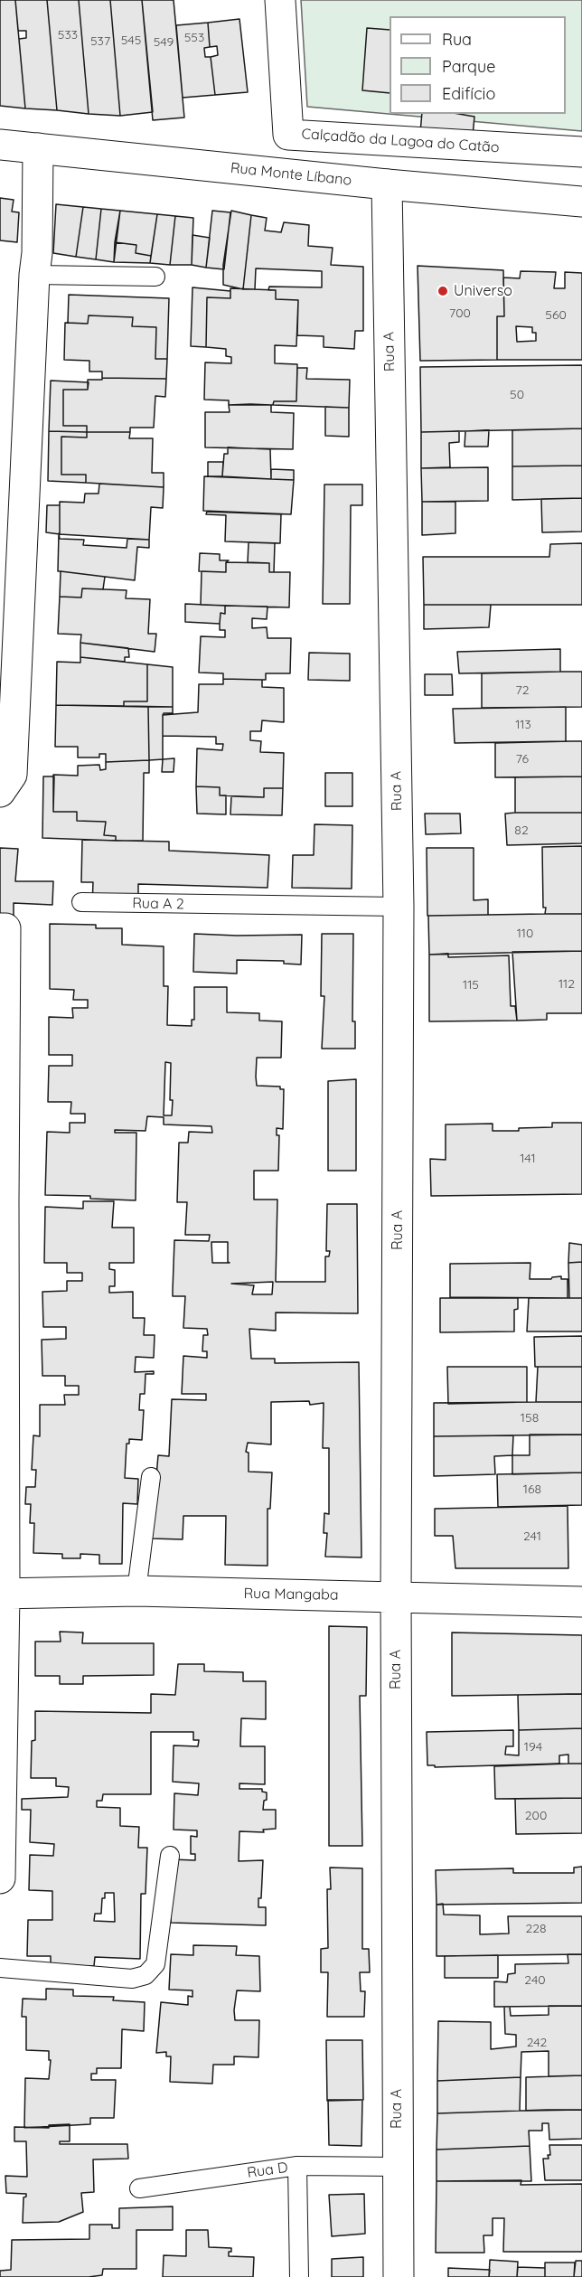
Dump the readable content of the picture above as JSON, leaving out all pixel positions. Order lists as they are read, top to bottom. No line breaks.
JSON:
{"streets":{"street":["Calçadão da Lagoa do Catão","Rua Monte Líbano","Rua A","Rua Mangaba"],"lane":["Rua A 2","Rua D"]},"crossings":[["Rua Monte Líbano","Rua A"],["Rua A","Rua A 2"],["Rua A","Rua Mangaba"],["Rua A","Rua D"]],"places":["Universo"],"house_numbers":["533","553","545","537","549","700","560","50","72","113","76","82","110","112","115","141","158","168","241","194","200","228","240","242"],"legend":["Rua","Parque","Edifício"]}
